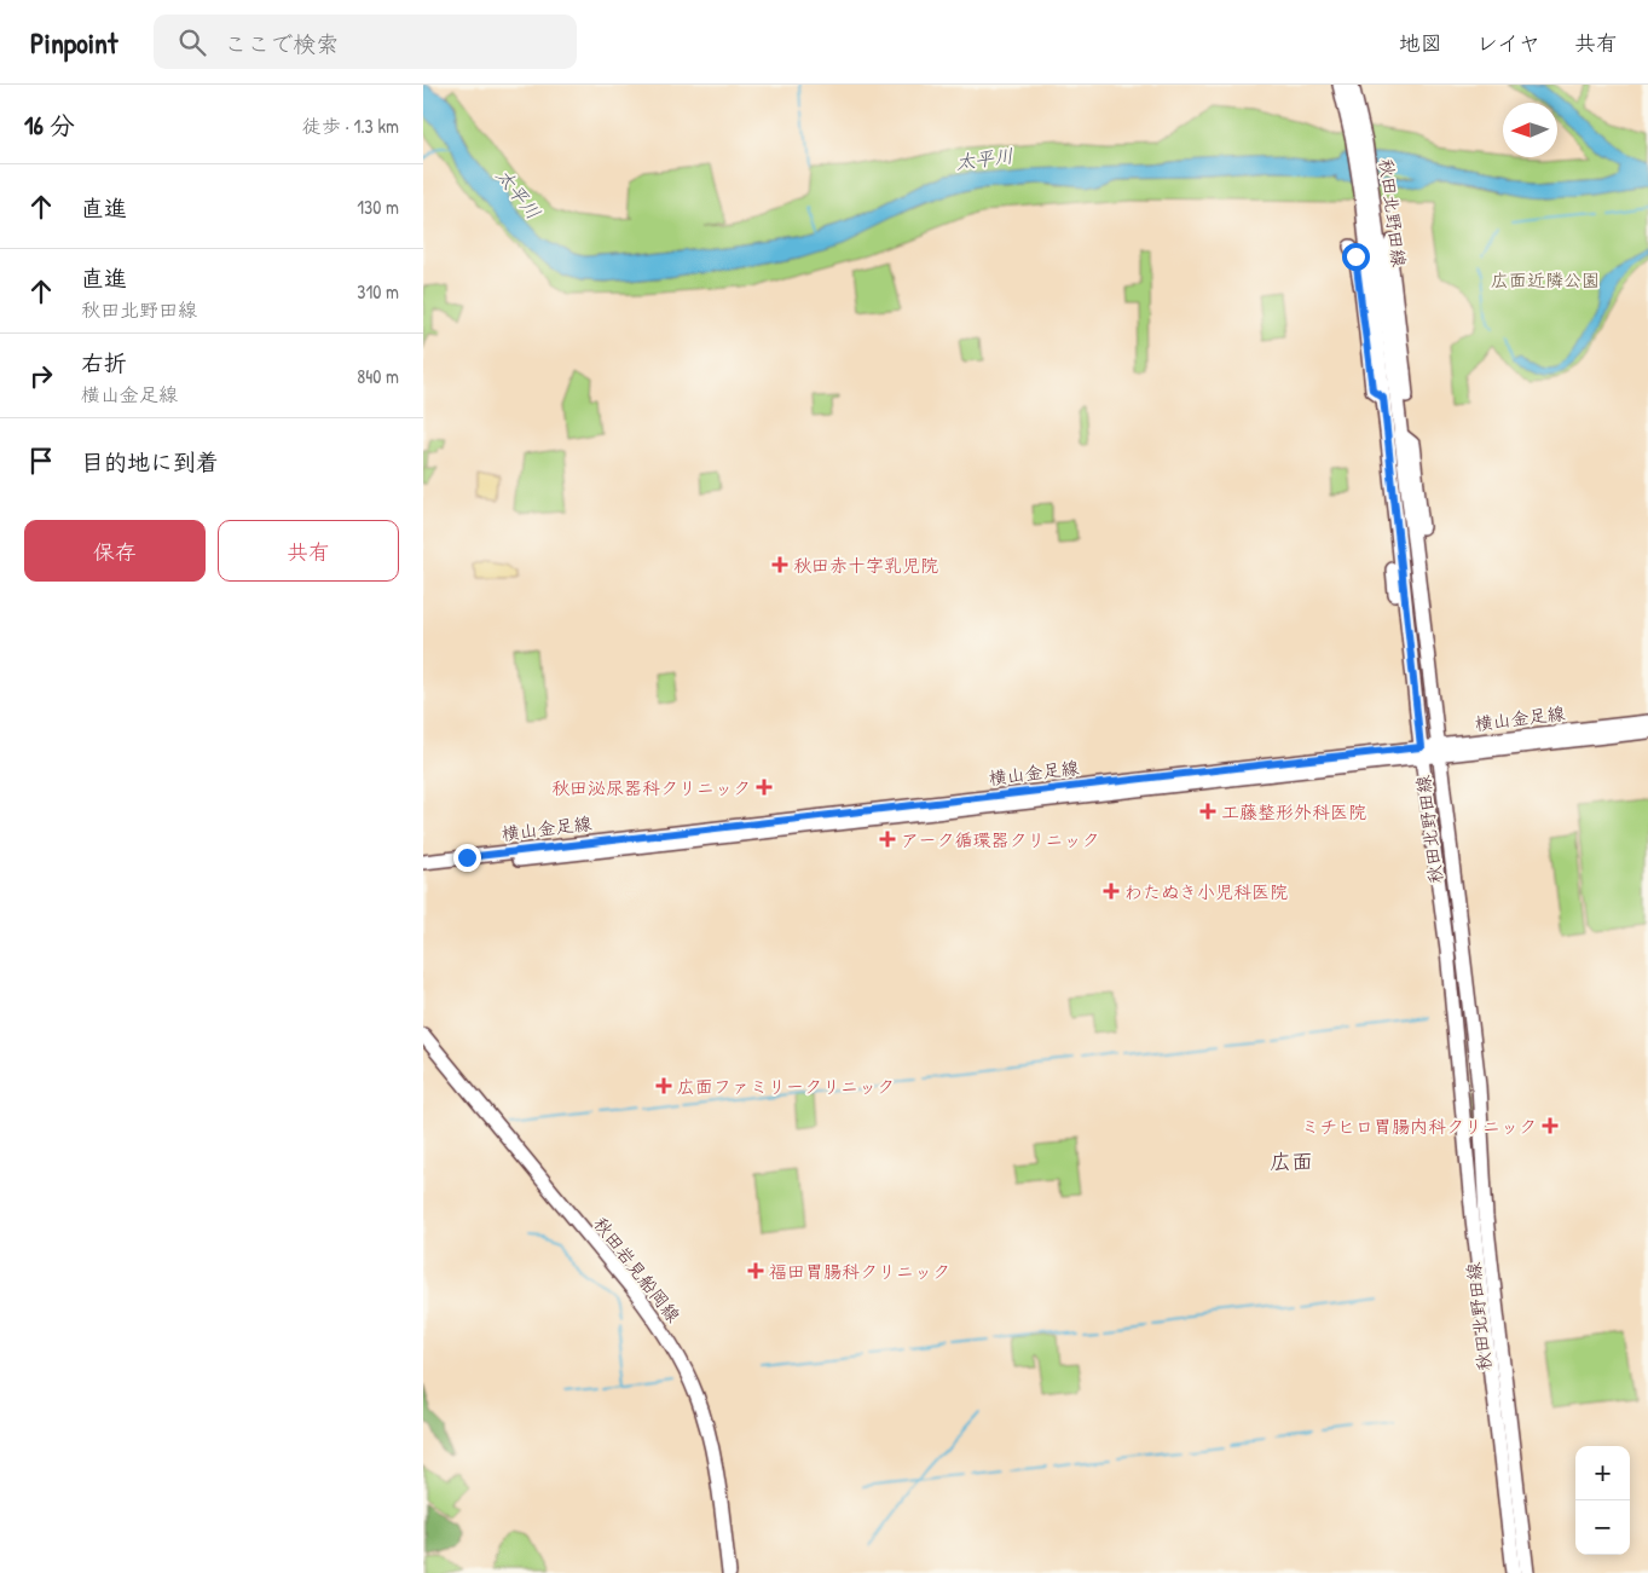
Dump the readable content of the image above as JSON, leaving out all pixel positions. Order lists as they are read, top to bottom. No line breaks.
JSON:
{"streets":{"main road":["秋田北野田線","横山金足線","秋田岩見船岡線"]},"crossings":[["秋田北野田線","横山金足線"]],"districts":["広面"],"water":["太平川"],"parks":["広面近隣公園"],"places":{"health":["秋田赤十字乳児院","秋田泌尿器科クリニック","工藤整形外科医院","アーク循環器クリニック","わたぬき小児科医院","広面ファミリークリニック","ミチヒロ胃腸内科クリニック","福田胃腸科クリニック"]},"north":"left","page":{"header":"Pinpoint","search":"ここで検索","nav":["地図","レイヤ","共有"],"heading":["16 分","徒歩 · 1.3 km"],"list":[["直進","130 m"],["直進","秋田北野田線","310 m"],["右折","横山金足線","840 m"],"目的地に到着"],"buttons":["保存","共有"],"map_buttons":["+","−"]}}
